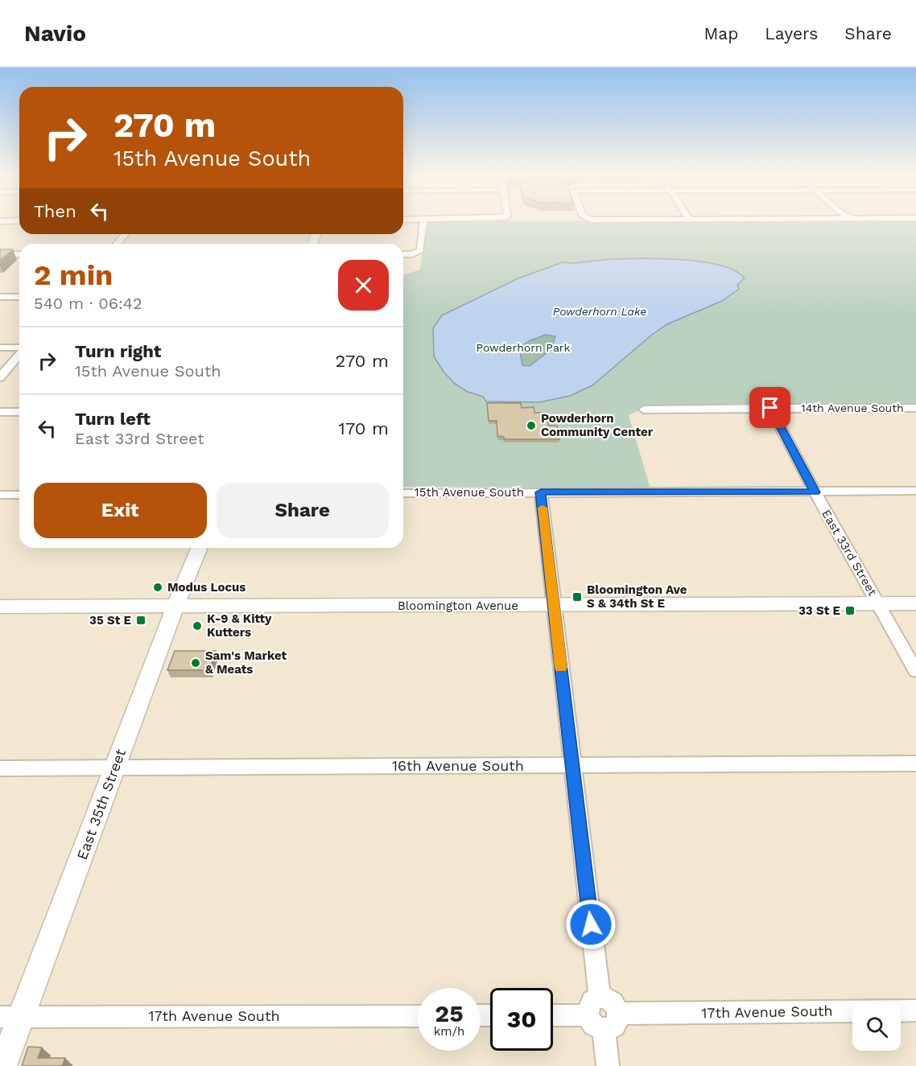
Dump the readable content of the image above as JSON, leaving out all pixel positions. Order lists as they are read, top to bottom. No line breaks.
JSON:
{"streets":{"street":["14th Avenue South","15th Avenue South","East 33rd Street","Bloomington Avenue","16th Avenue South","East 35th Street","17th Avenue South"]},"crossings":[["14th Avenue South","East 33rd Street"],["15th Avenue South","East 33rd Street"],["East 33rd Street","Bloomington Avenue"],["Bloomington Avenue","East 35th Street"],["16th Avenue South","East 35th Street"],["East 35th Street","17th Avenue South"]],"water":["Powderhorn Lake"],"parks":["Powderhorn Park"],"places":{"other":["Powderhorn Community Center","Modus Locus","K-9 & Kitty Kutters","Sam's Market & Meats"],"transit":["Bloomington Ave S & 34th St E","33 St E","35 St E"]},"page":{"header":"Navio","nav":["Map","Layers","Share"],"turn":["270 m","15th Avenue South"],"then":"Then","heading":["2 min","540 m · 06:42"],"list":[{"name":"Turn right","note":"15th Avenue South","value":"270 m"},{"name":"Turn left","note":"East 33rd Street","value":"170 m"}],"buttons":["Exit","Share"],"speed":"25 km/h","limit":"30"}}
